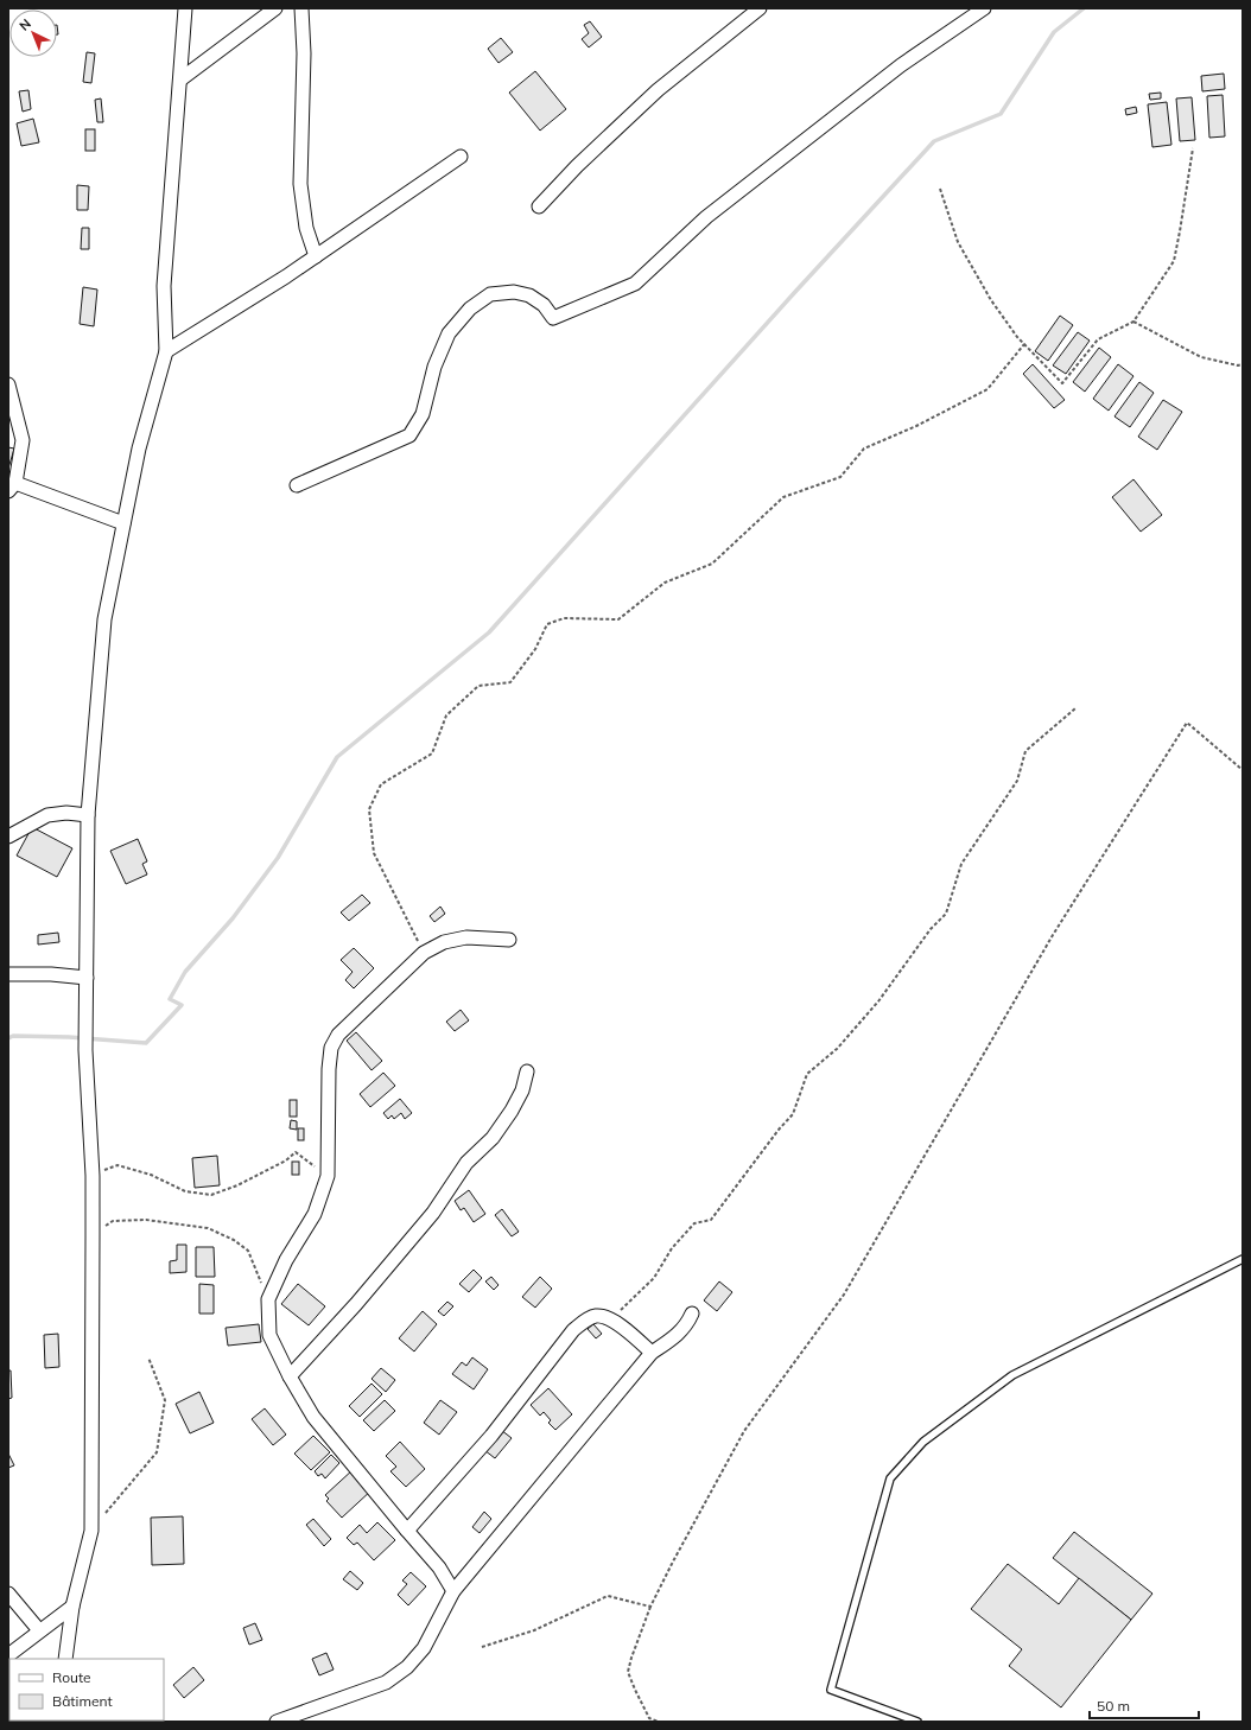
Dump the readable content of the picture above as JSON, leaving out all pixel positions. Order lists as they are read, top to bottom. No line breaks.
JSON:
{"legend":["Route","Bâtiment"],"scale_bar":"50 m","north":"top left"}
